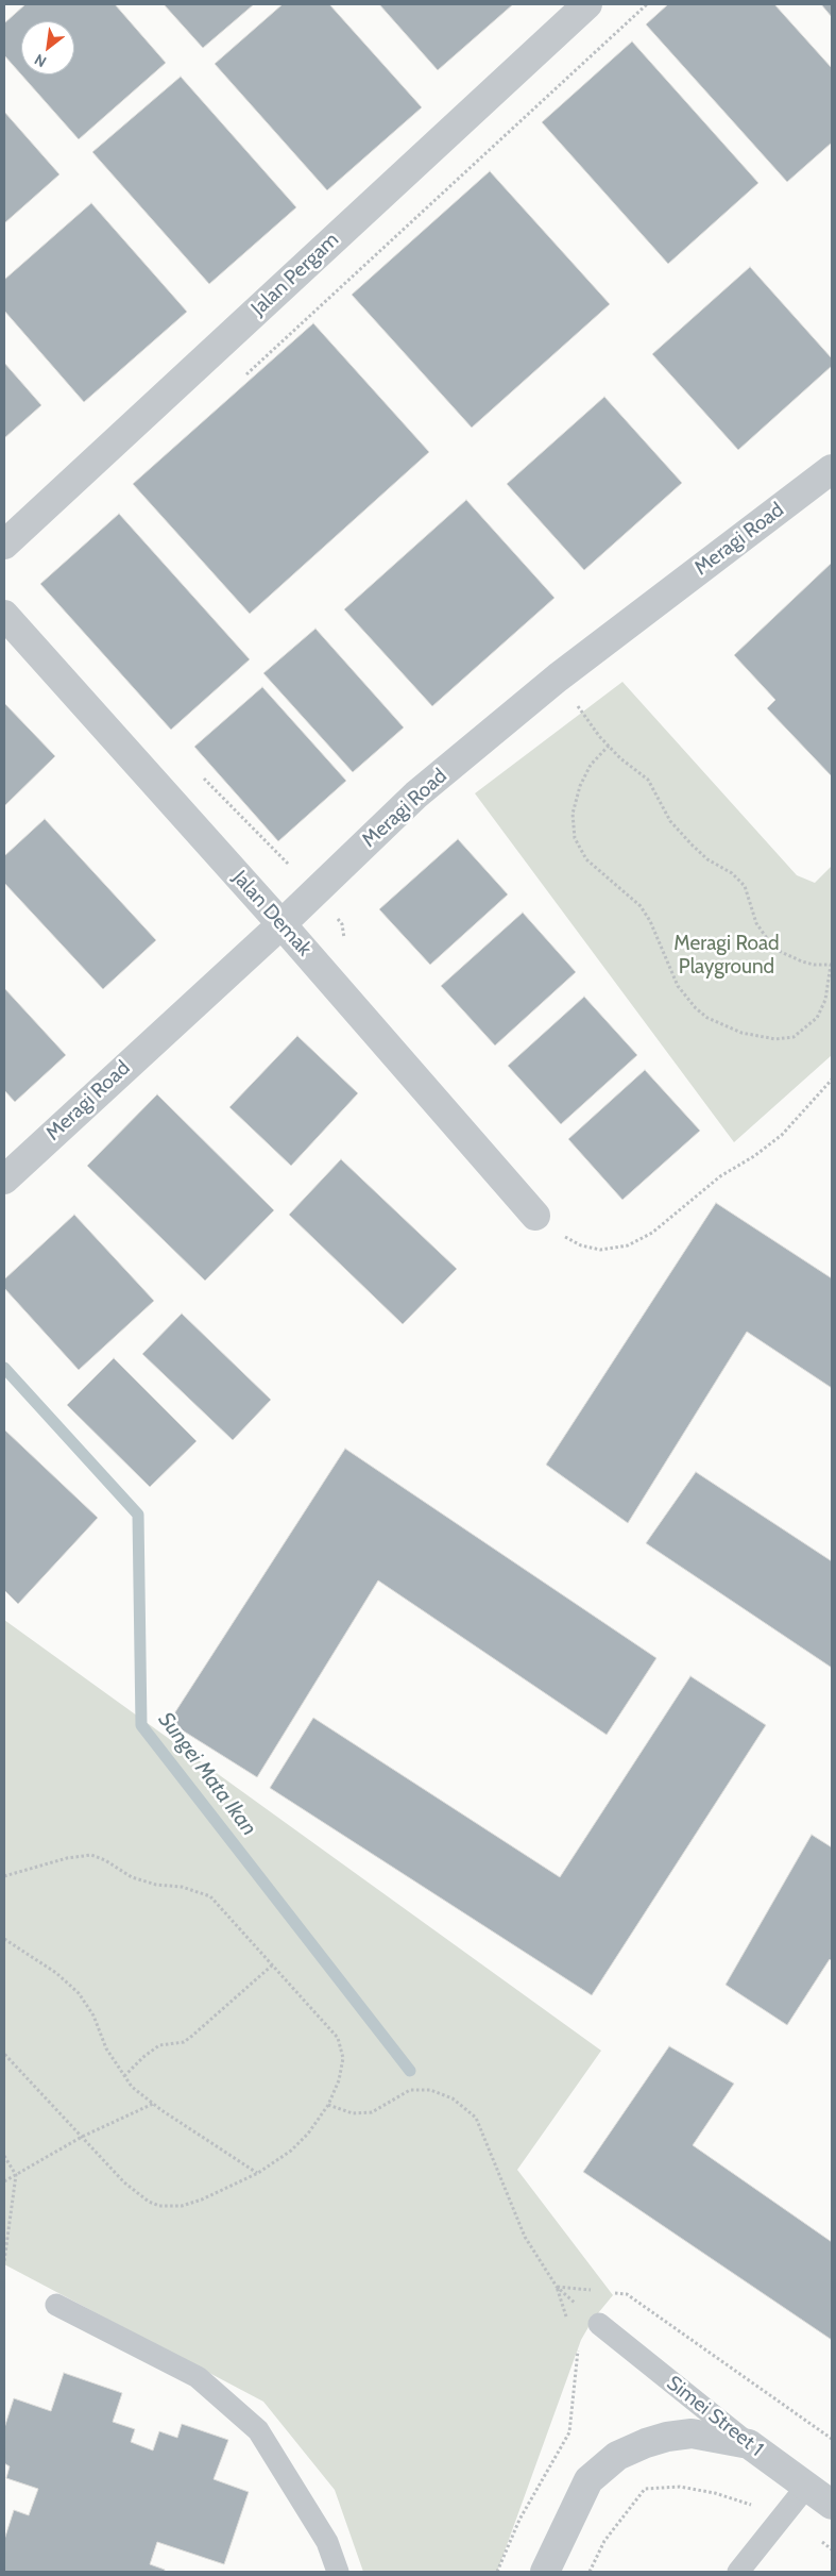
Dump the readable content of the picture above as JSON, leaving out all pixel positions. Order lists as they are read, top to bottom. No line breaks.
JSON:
{"streets":{"street":["Jalan Pergam","Meragi Road","Jalan Demak","Simei Street 1"]},"crossings":[["Meragi Road","Jalan Demak"]],"water":["Sungei Mata Ikan"],"parks":["Meragi Road Playground"],"north":"bottom left"}
